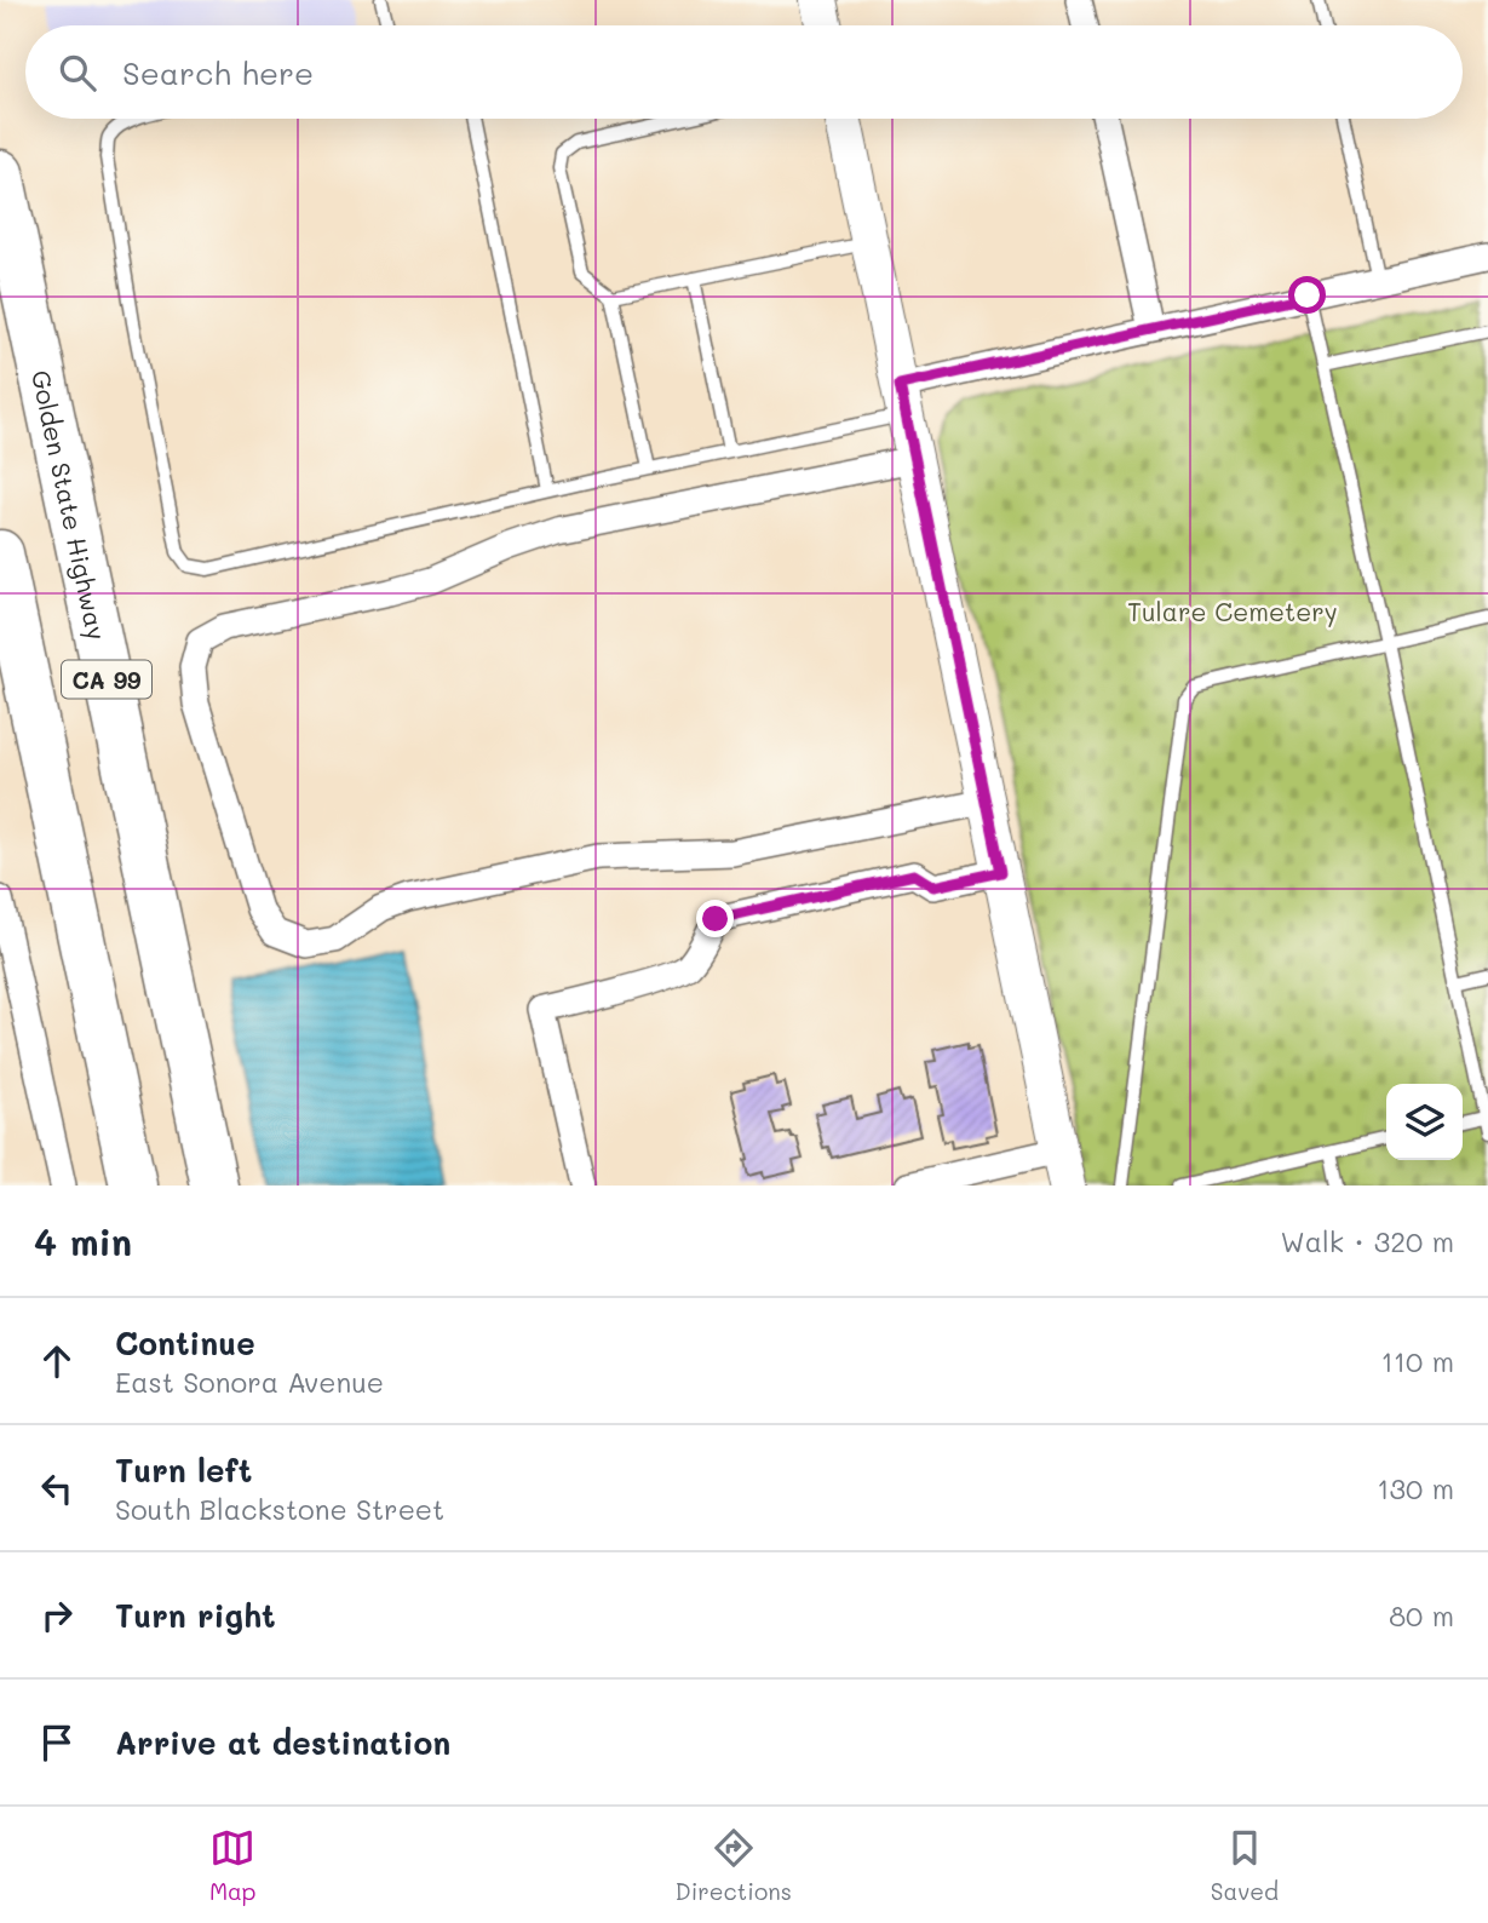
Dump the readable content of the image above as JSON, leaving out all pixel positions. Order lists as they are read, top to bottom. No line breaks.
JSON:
{"streets":{"highway":["Golden State Highway","CA 99"]},"parks":["Tulare Cemetery"],"page":{"search":"Search here","heading":["4 min","Walk · 320 m"],"list":[["Continue","East Sonora Avenue","110 m"],["Turn left","South Blackstone Street","130 m"],["Turn right","80 m"],"Arrive at destination"],"nav":["Map","Directions","Saved"]}}
